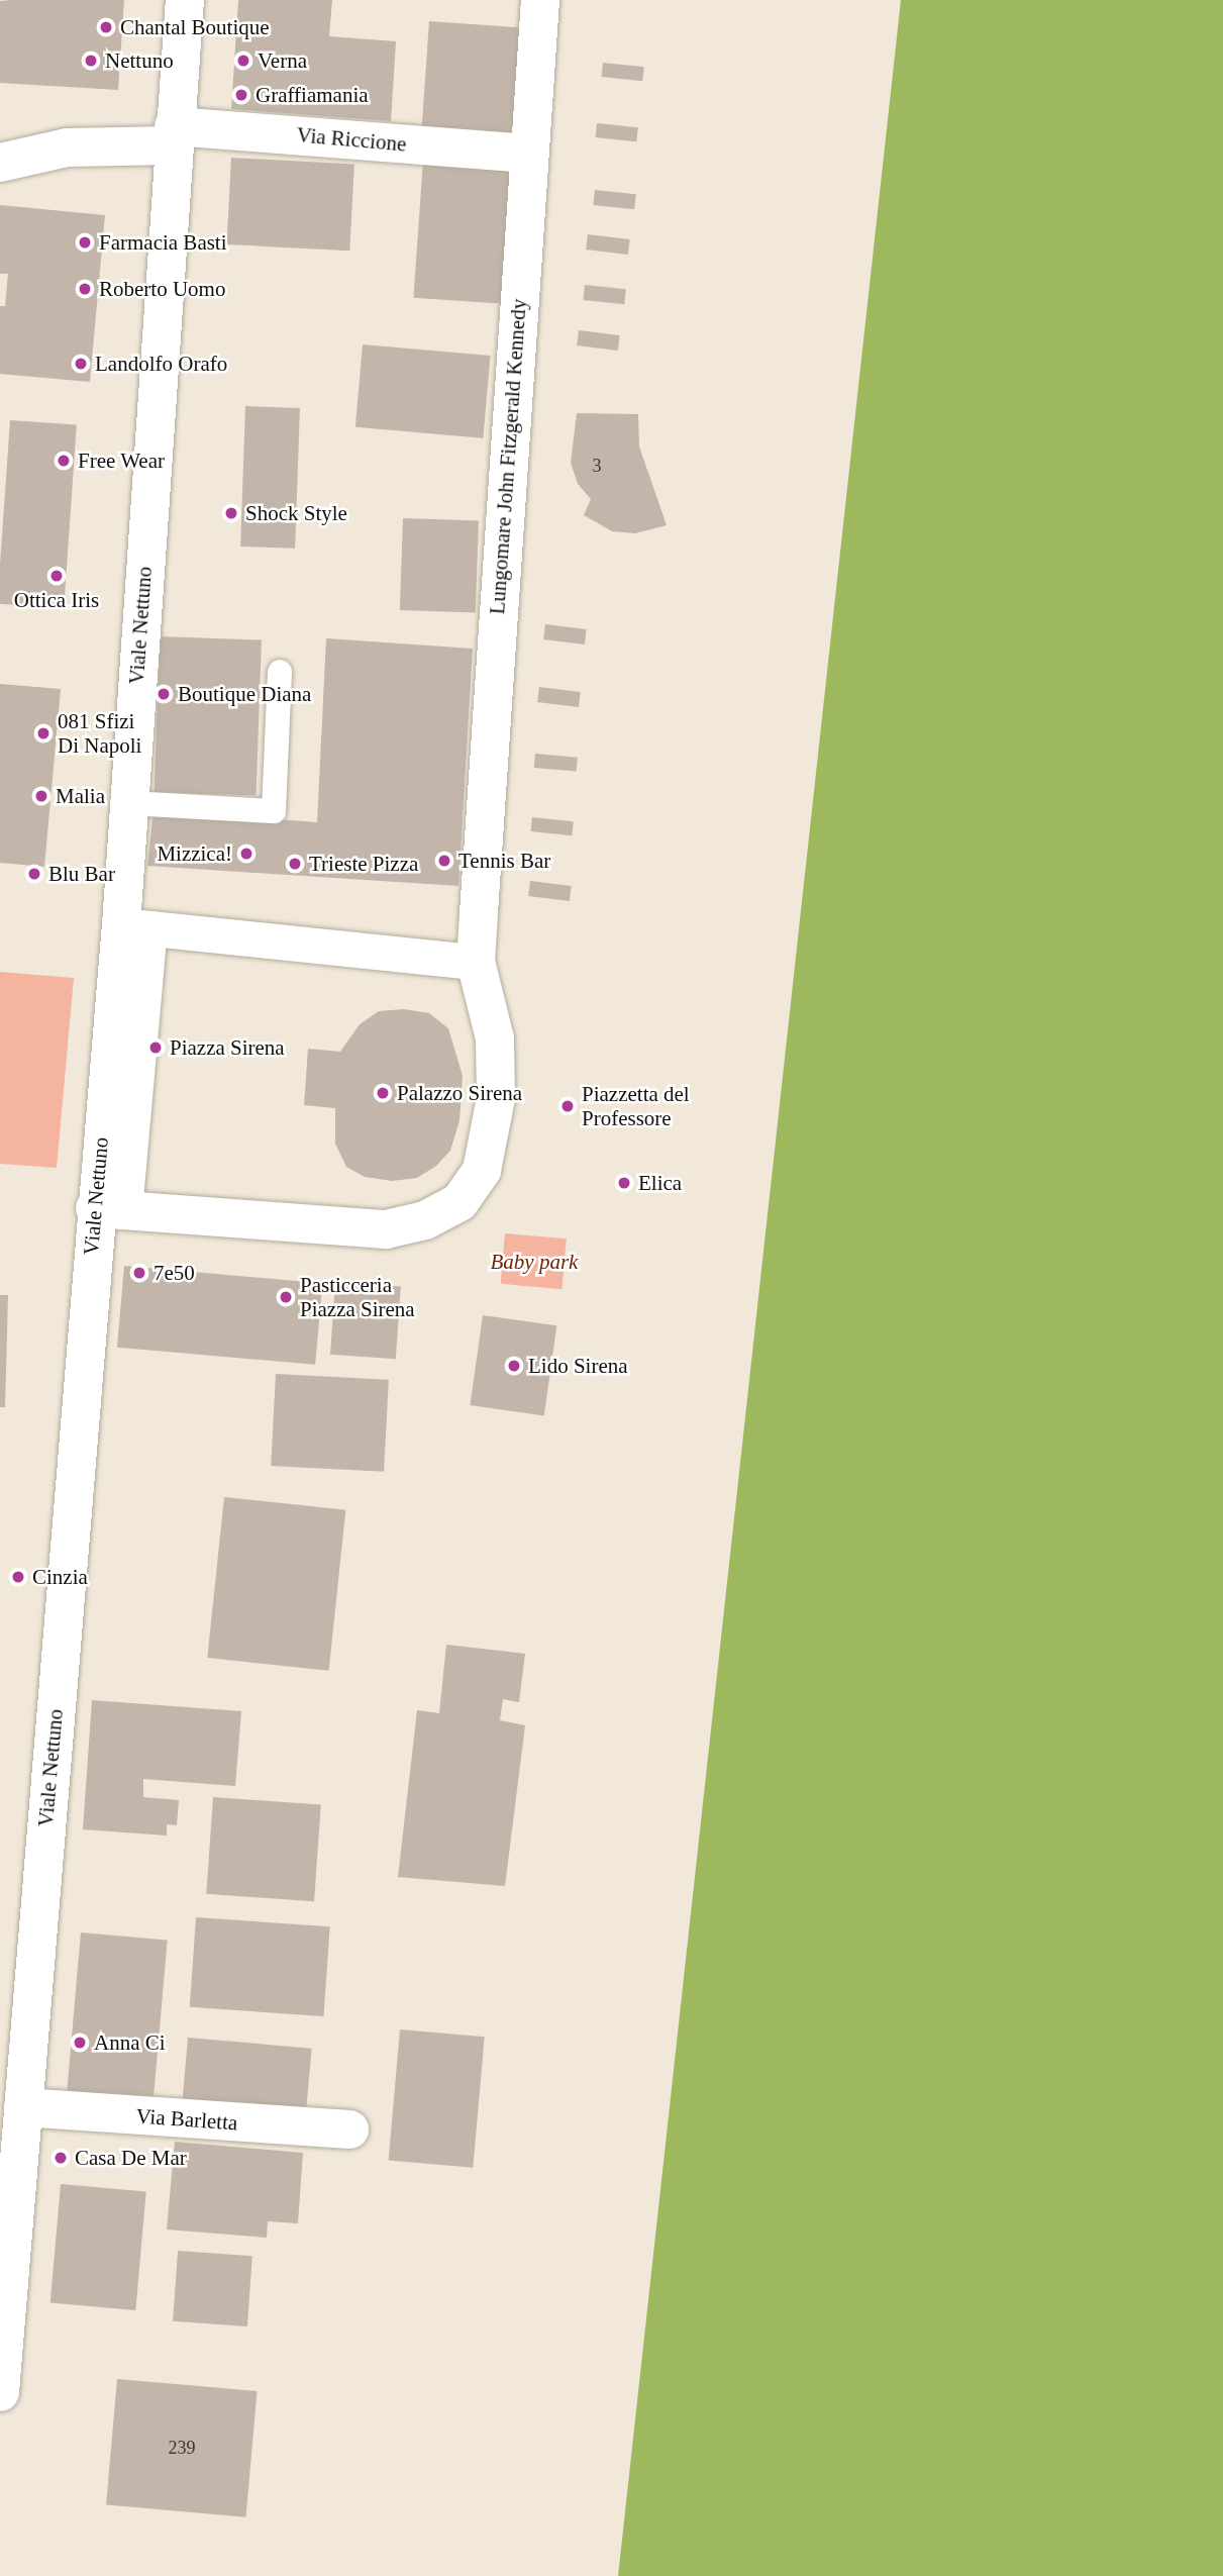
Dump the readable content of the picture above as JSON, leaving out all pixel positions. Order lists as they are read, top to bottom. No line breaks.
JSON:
{"streets":{"street":["Via Riccione","Lungomare John Fitzgerald Kennedy","Viale Nettuno","Via Barletta"]},"crossings":[["Via Riccione","Lungomare John Fitzgerald Kennedy"],["Via Riccione","Viale Nettuno"],["Viale Nettuno","Via Barletta"]],"parks":["Baby park"],"places":["Chantal Boutique","Nettuno","Verna","Graffiamania","Farmacia Basti","Roberto Uomo","Landolfo Orafo","Free Wear","Shock Style","Ottica Iris","Boutique Diana","081 Sfizi Di Napoli","Malia","Mizzica!","Tennis Bar","Trieste Pizza","Blu Bar","Piazza Sirena","Palazzo Sirena","Piazzetta del Professore","Elica","7e50","Pasticceria Piazza Sirena","Lido Sirena","Cinzia","Anna Ci","Casa De Mar"],"house_numbers":["3","239"]}
